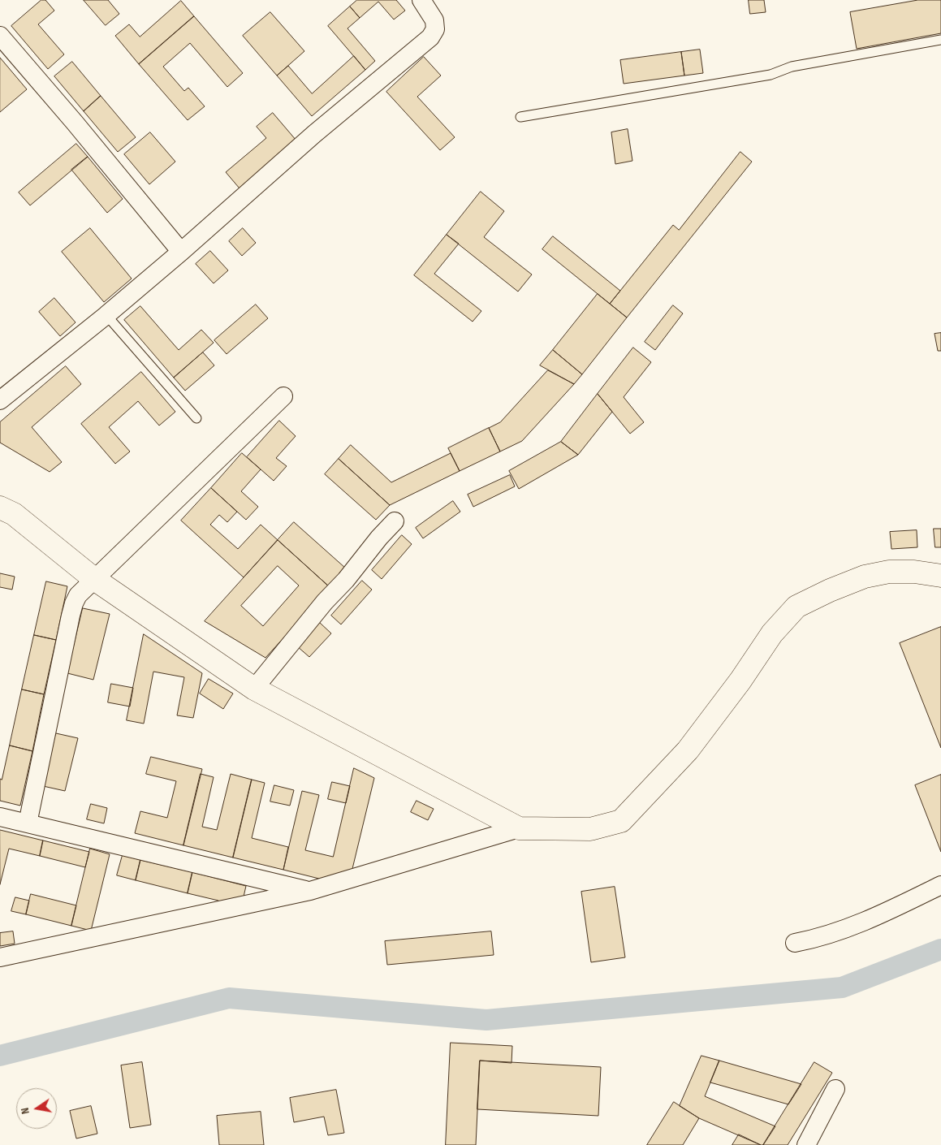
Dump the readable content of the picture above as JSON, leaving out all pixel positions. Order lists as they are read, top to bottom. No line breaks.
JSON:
{"north":"left"}
